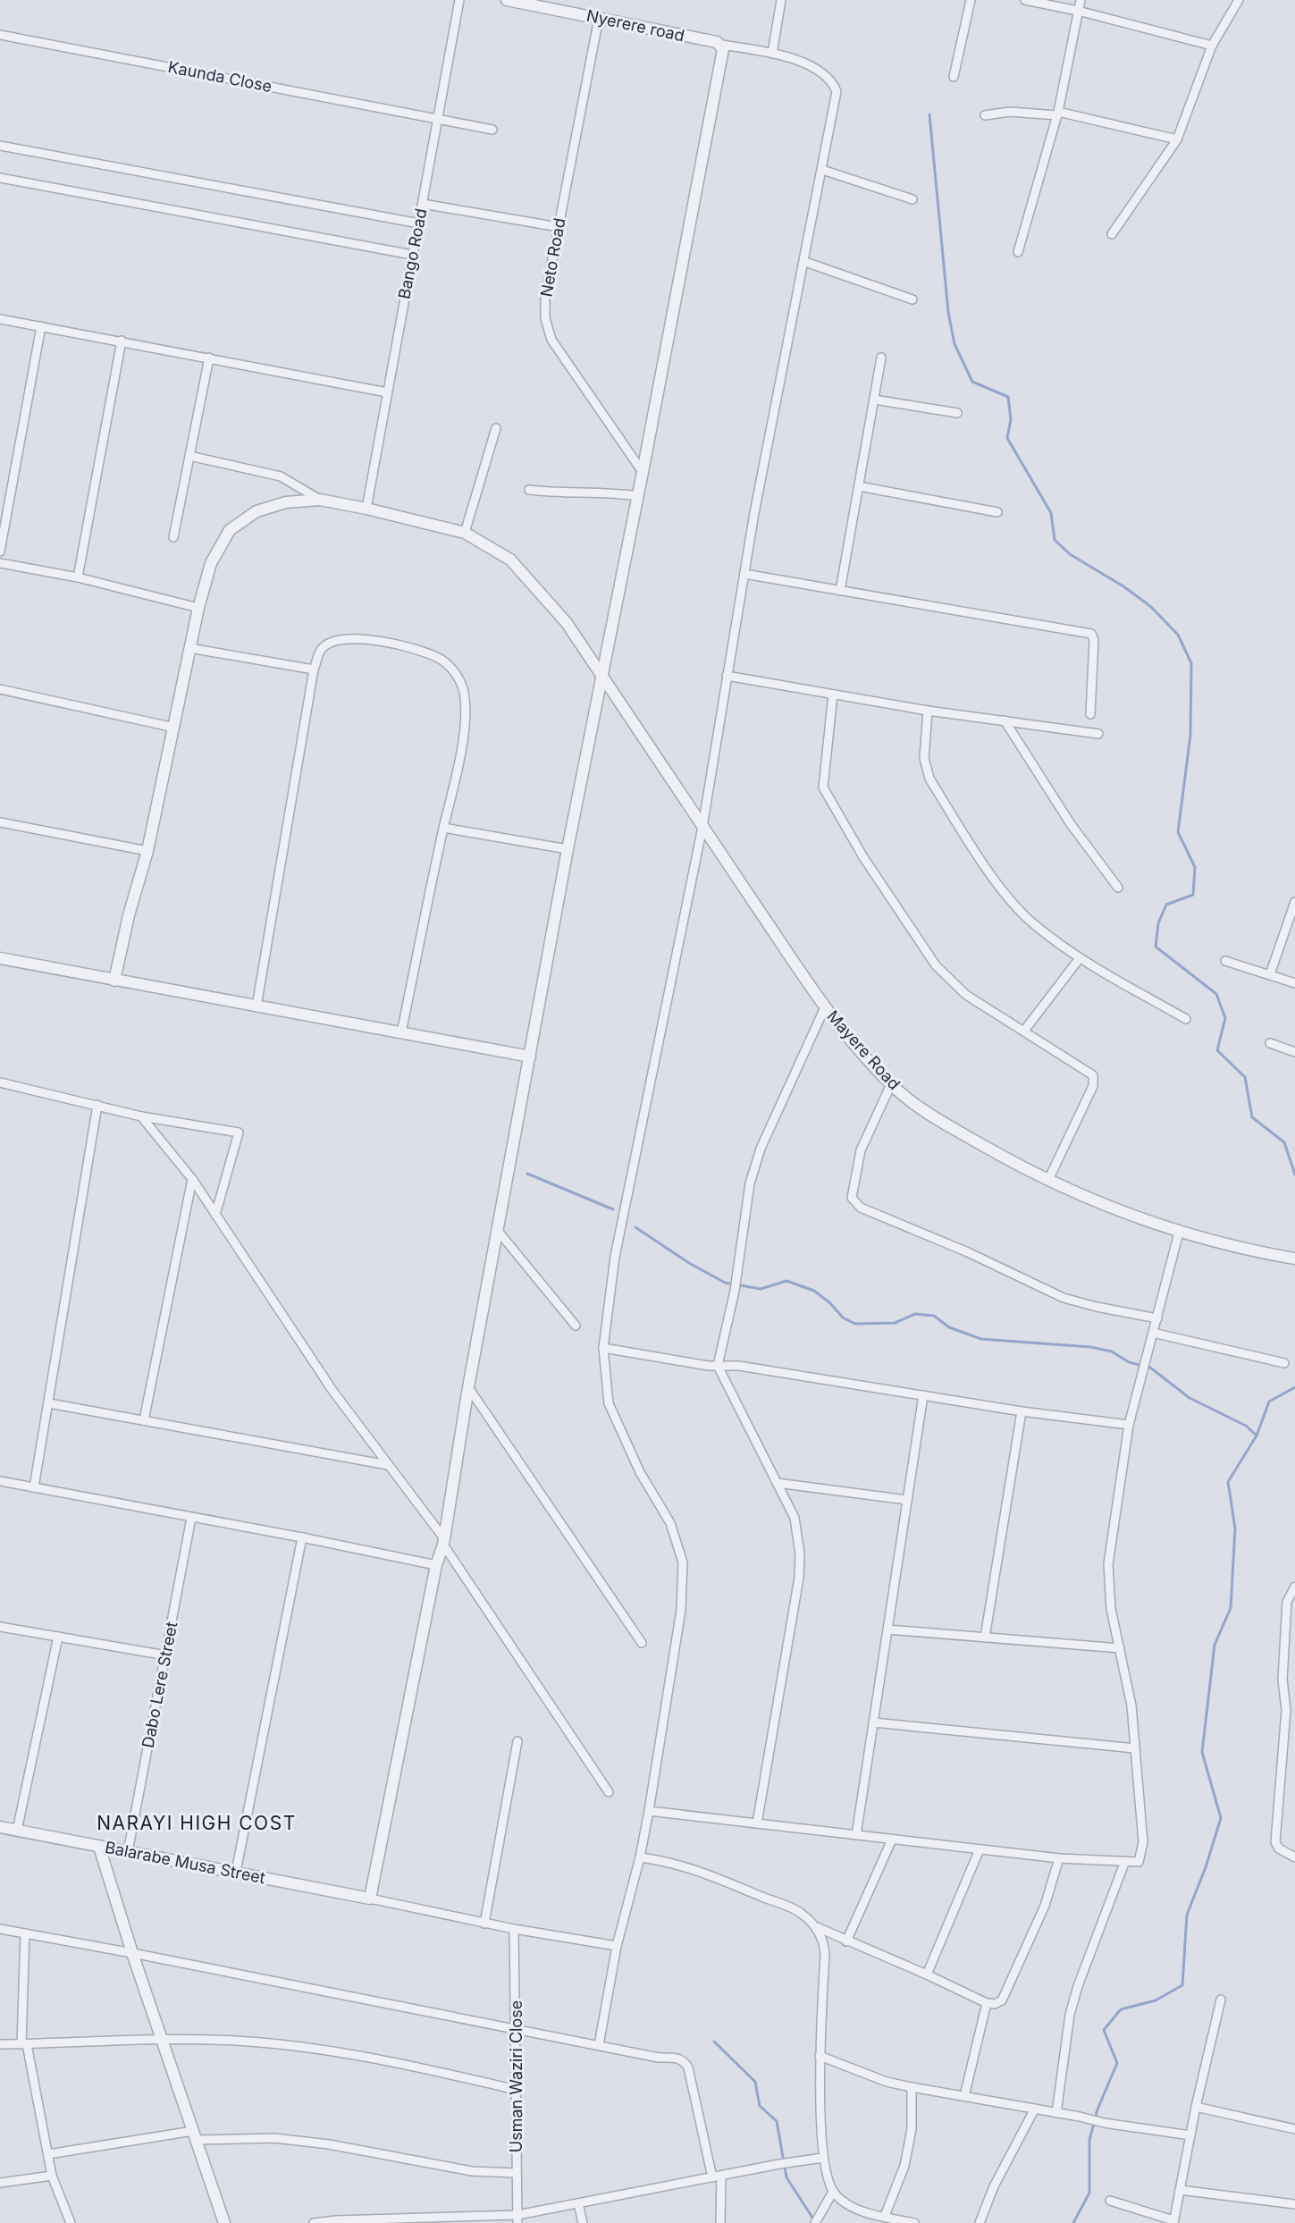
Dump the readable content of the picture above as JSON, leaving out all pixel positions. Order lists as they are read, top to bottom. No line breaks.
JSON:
{"streets":{"street":["Nyerere road","Kaunda Close","Bango Road","Neto Road","Mayere Road","Dabo Lere Street","Balarabe Musa Street","Usman Waziri Close"]},"crossings":[["Nyerere road","Neto Road"],["Kaunda Close","Bango Road"],["Bango Road","Mayere Road"],["Dabo Lere Street","Balarabe Musa Street"]],"districts":["NARAYI HIGH COST"]}
